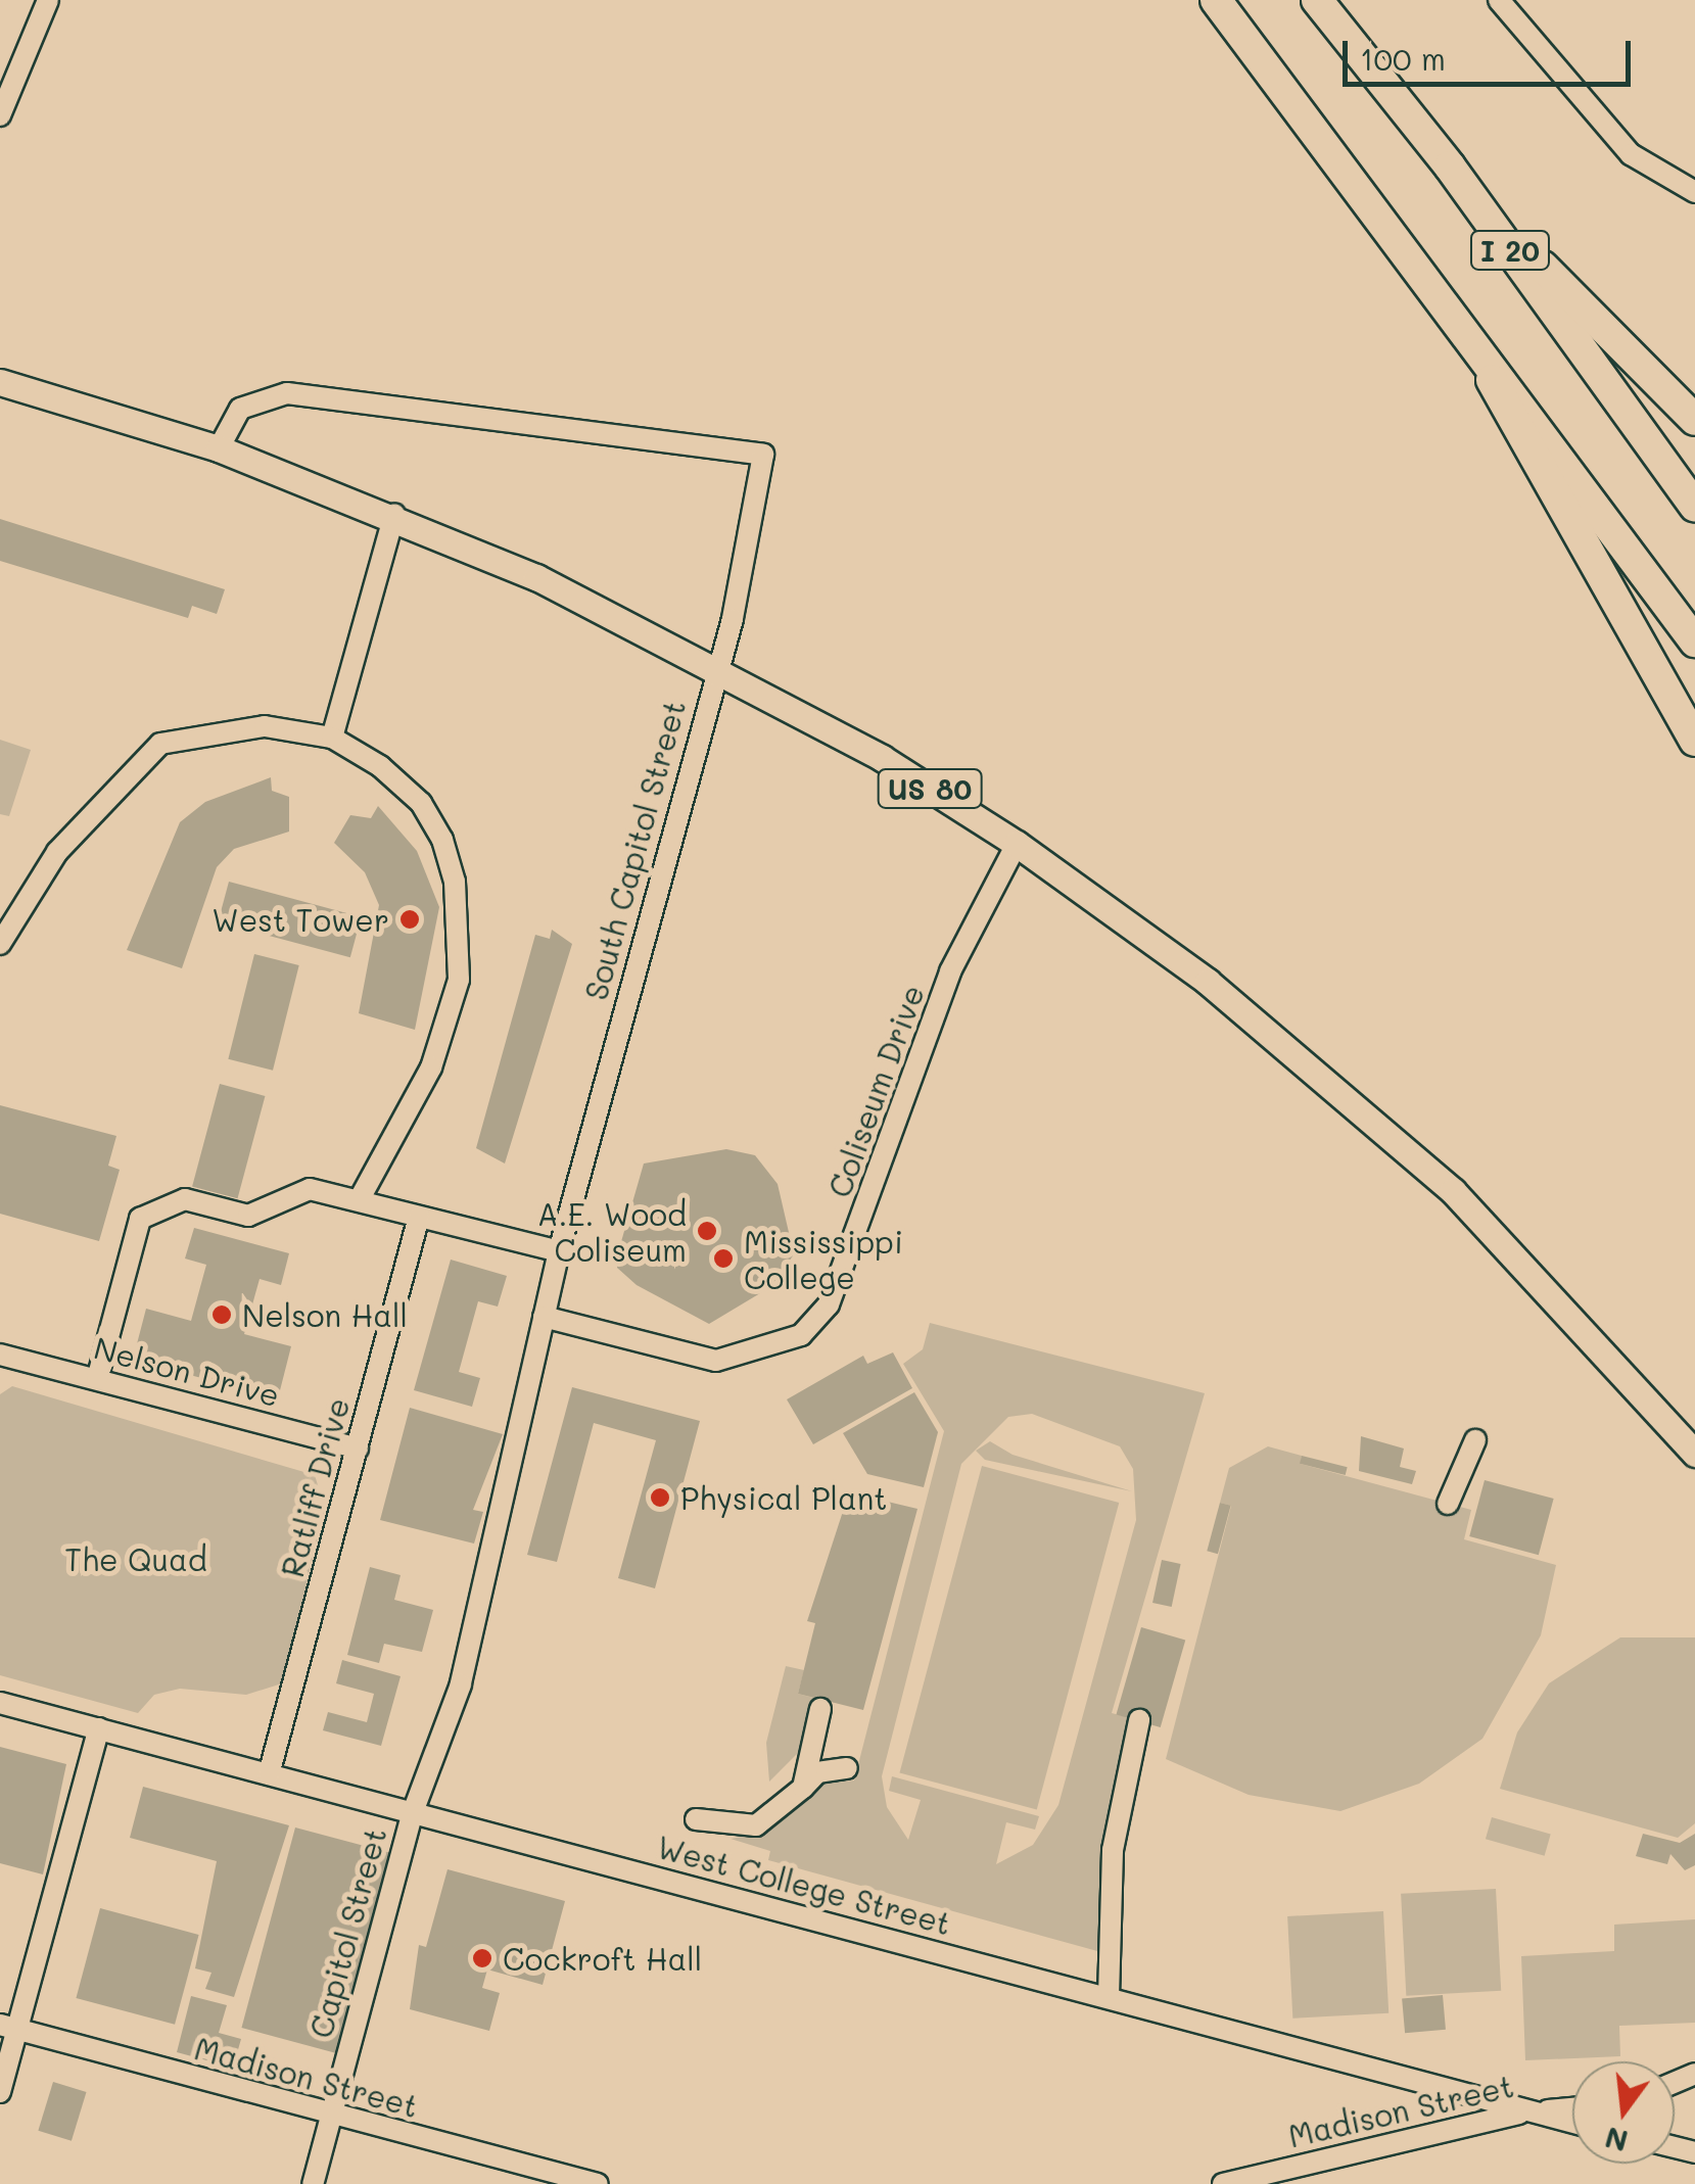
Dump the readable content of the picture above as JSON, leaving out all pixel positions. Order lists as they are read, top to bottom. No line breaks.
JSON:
{"streets":{"highway":["I 20"],"main road":["US 80"],"street":["South Capitol Street","Coliseum Drive","Nelson Drive","Ratliff Drive","West College Street","Capitol Street","Madison Street"]},"crossings":[["US 80","South Capitol Street"],["US 80","Coliseum Drive"],["South Capitol Street","Coliseum Drive"],["South Capitol Street","West College Street"],["South Capitol Street","Capitol Street"],["Nelson Drive","Ratliff Drive"],["Ratliff Drive","West College Street"],["West College Street","Capitol Street"],["West College Street","Madison Street"],["Capitol Street","Madison Street"]],"parks":["The Quad"],"places":["West Tower","A.E. Wood Coliseum","Mississippi College","Nelson Hall","Physical Plant","Cockroft Hall"],"scale_bar":"100 m","north":"bottom"}
